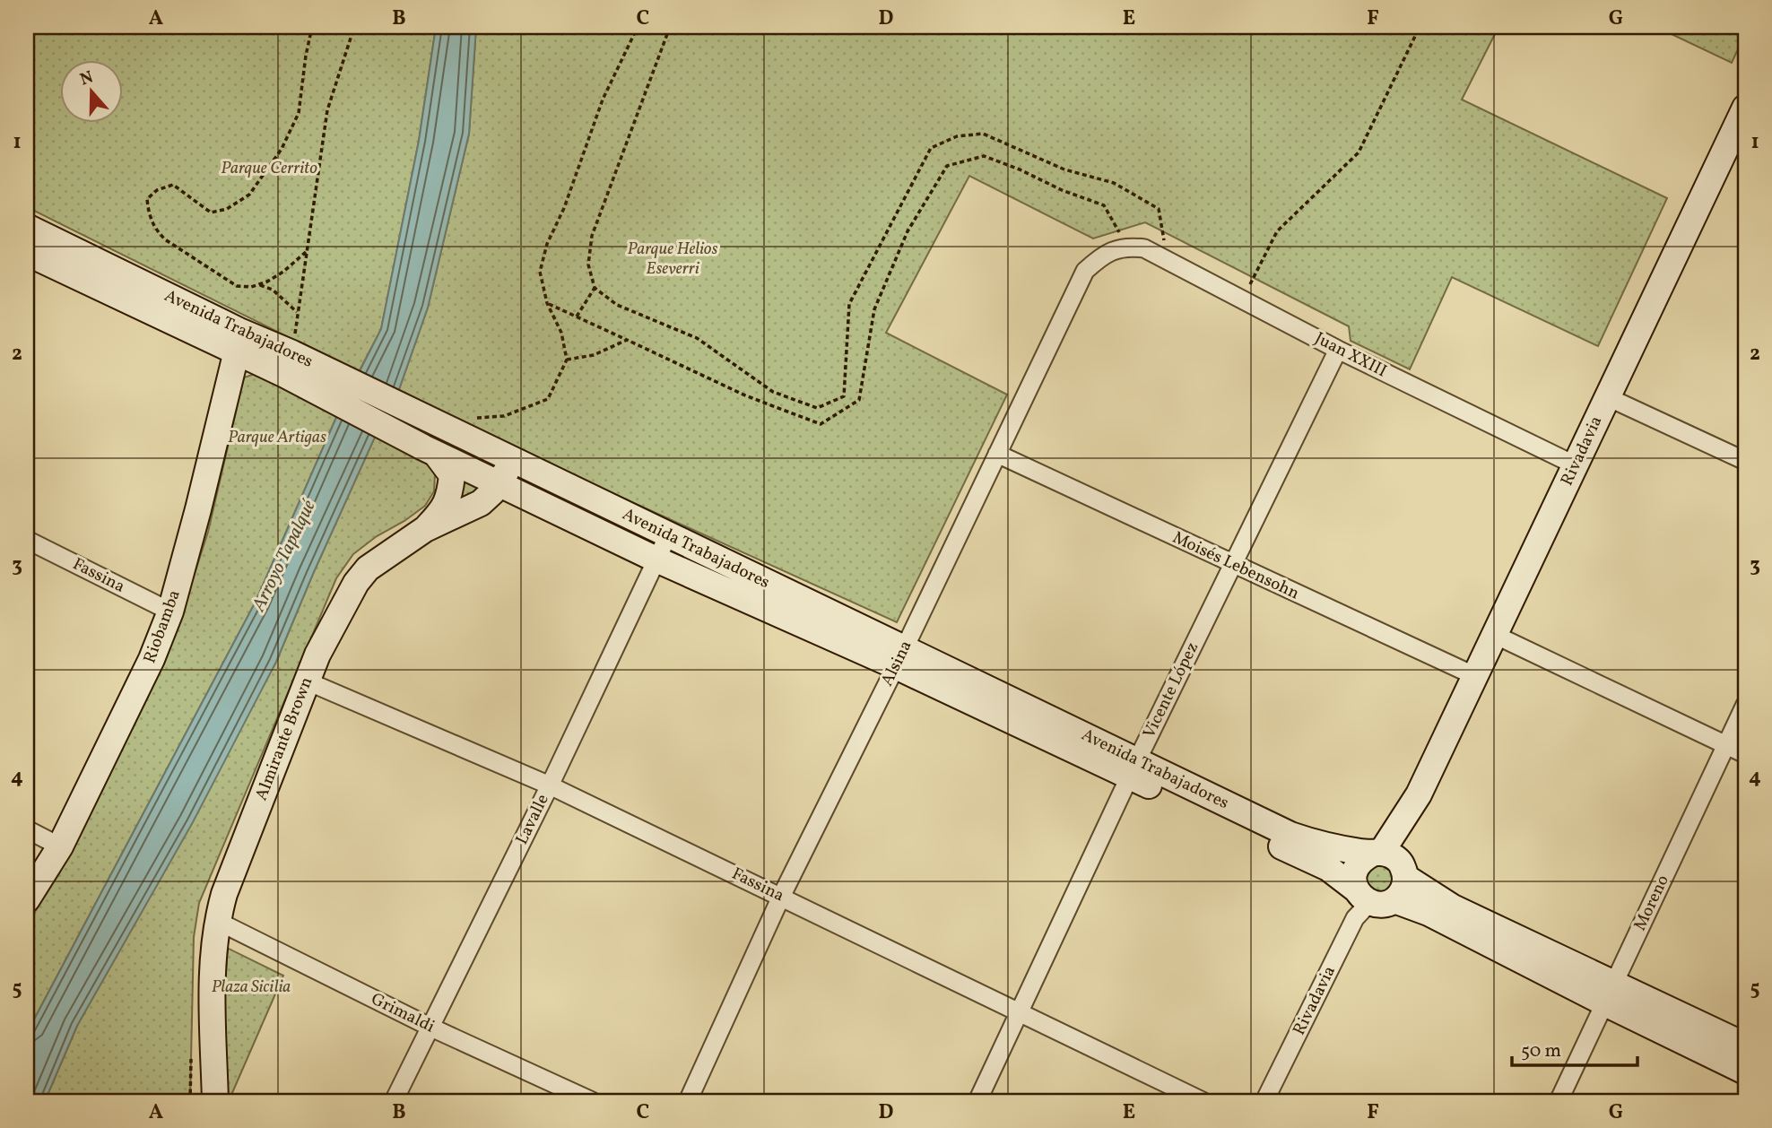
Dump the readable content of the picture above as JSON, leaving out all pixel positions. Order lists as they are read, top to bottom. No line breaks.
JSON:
{"streets":{"main road":["Avenida Trabajadores","Rivadavia","Riobamba","Almirante Brown"],"street":["Juan XXIII","Moisés Lebensohn","Fassina","Alsina","Vicente López","Lavalle","Moreno","Grimaldi"]},"crossings":[["Avenida Trabajadores","Rivadavia"],["Avenida Trabajadores","Riobamba"],["Avenida Trabajadores","Alsina"],["Avenida Trabajadores","Vicente López"],["Avenida Trabajadores","Almirante Brown"],["Avenida Trabajadores","Lavalle"],["Juan XXIII","Rivadavia"],["Juan XXIII","Alsina"],["Juan XXIII","Vicente López"],["Rivadavia","Moisés Lebensohn"],["Moisés Lebensohn","Alsina"],["Moisés Lebensohn","Vicente López"],["Fassina","Riobamba"],["Fassina","Alsina"],["Fassina","Vicente López"],["Fassina","Almirante Brown"],["Fassina","Lavalle"],["Almirante Brown","Grimaldi"],["Lavalle","Grimaldi"]],"water":["Arroyo Tapalqué"],"parks":["Parque Cerrito","Parque Helios Eseverri","Parque Artigas","Plaza Sicilia"],"scale_bar":"50 m","north":"top","grid":{"columns":["A","B","C","D","E","F","G"],"rows":["1","2","3","4","5"]}}
